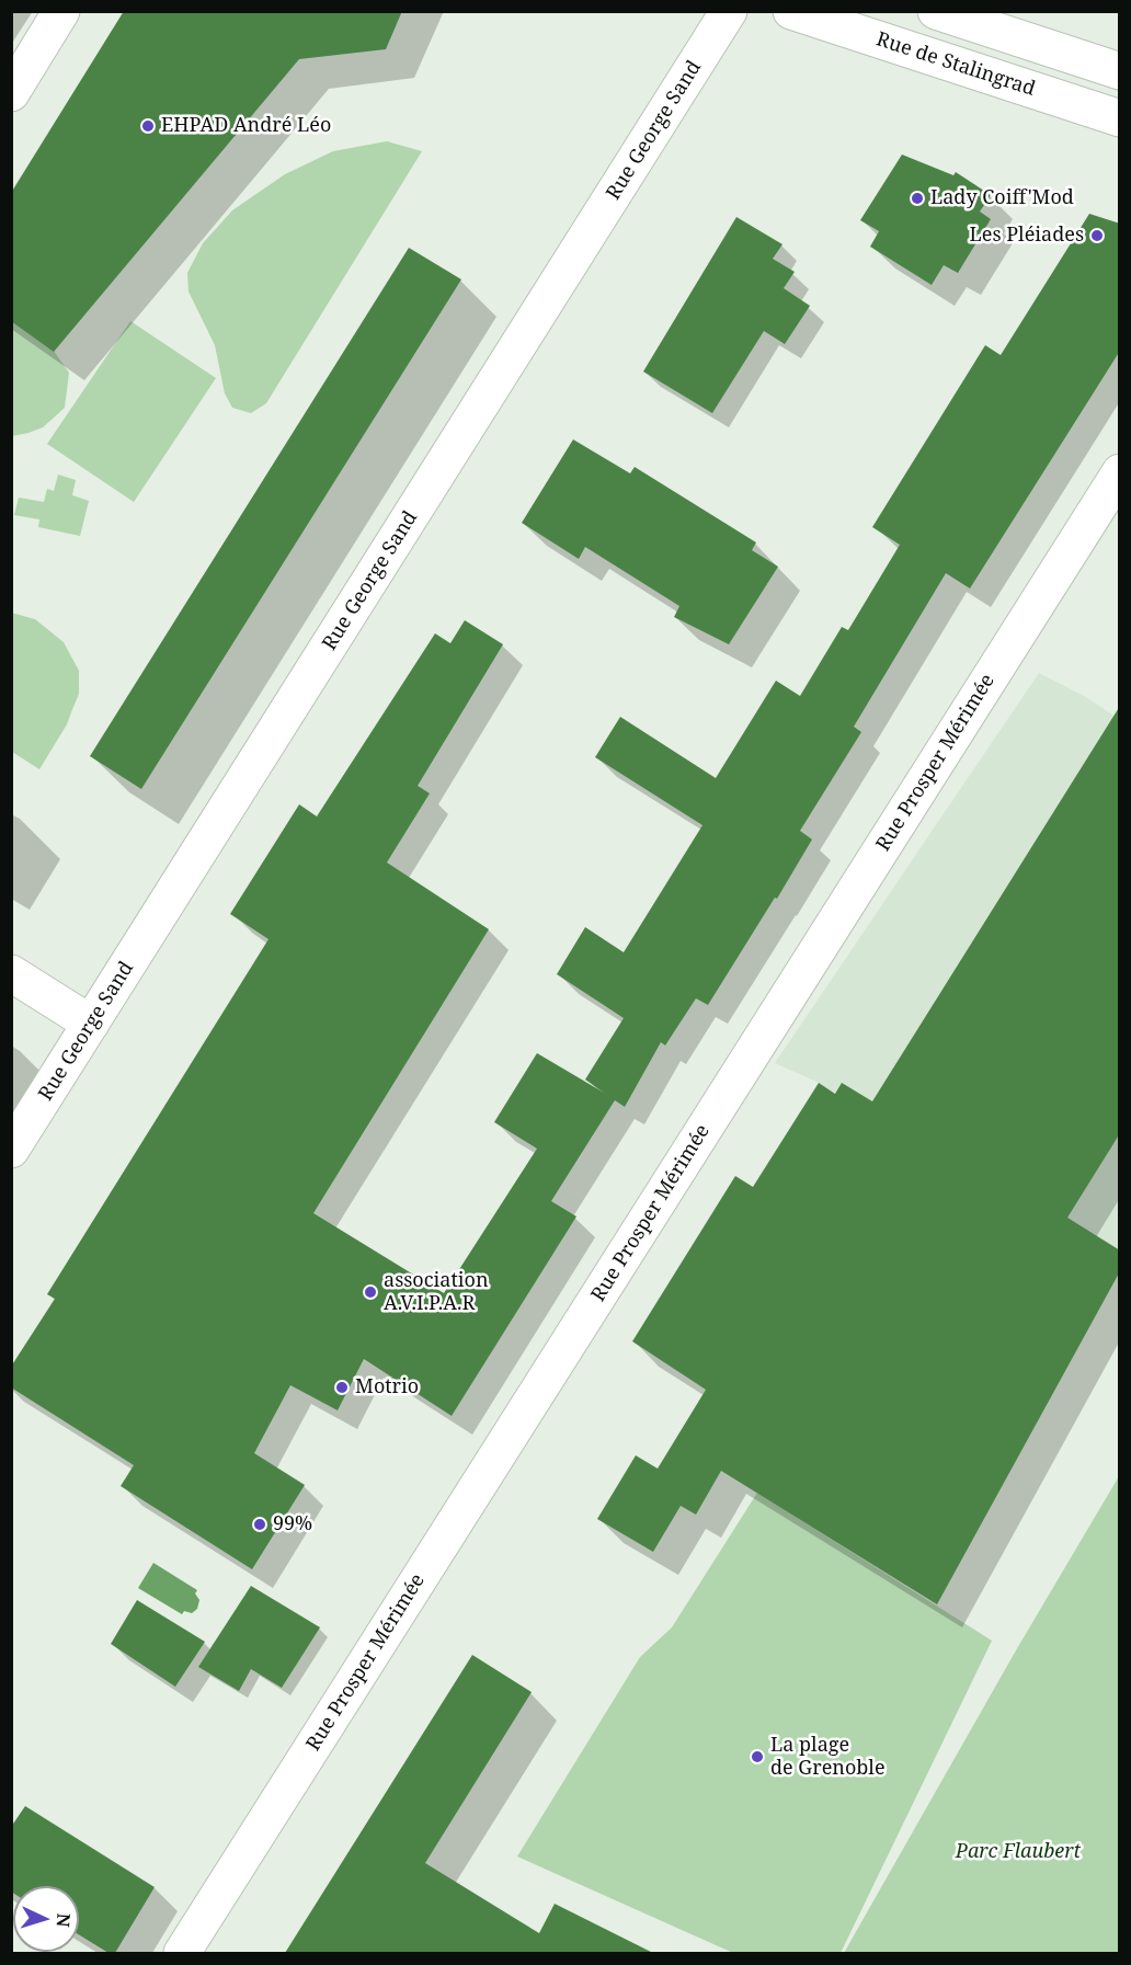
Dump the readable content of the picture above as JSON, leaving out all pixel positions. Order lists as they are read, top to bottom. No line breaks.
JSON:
{"streets":{"street":["Rue de Stalingrad","Rue George Sand","Rue Prosper Mérimée"]},"parks":["Parc Flaubert"],"places":["EHPAD André Léo","Lady Coiff'Mod","Les Pléiades","association A.V.I.P.A.R","Motrio","99%","La plage de Grenoble"],"north":"right"}
